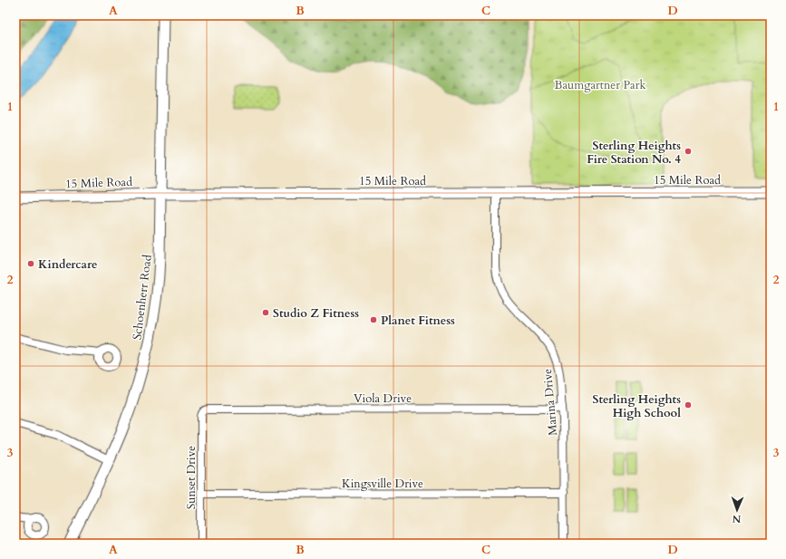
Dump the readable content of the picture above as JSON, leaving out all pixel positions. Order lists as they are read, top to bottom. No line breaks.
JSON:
{"streets":{"main road":["15 Mile Road","Schoenherr Road"],"street":["Viola Drive","Marina Drive","Sunset Drive","Kingsville Drive"]},"crossings":[["15 Mile Road","Schoenherr Road"],["15 Mile Road","Marina Drive"],["Viola Drive","Marina Drive"],["Viola Drive","Sunset Drive"],["Marina Drive","Kingsville Drive"],["Sunset Drive","Kingsville Drive"]],"parks":["Baumgartner Park"],"places":["Sterling Heights Fire Station No. 4","Kindercare","Studio Z Fitness","Planet Fitness","Sterling Heights High School"],"north":"bottom","grid":{"columns":["A","B","C","D"],"rows":["1","2","3"]}}
